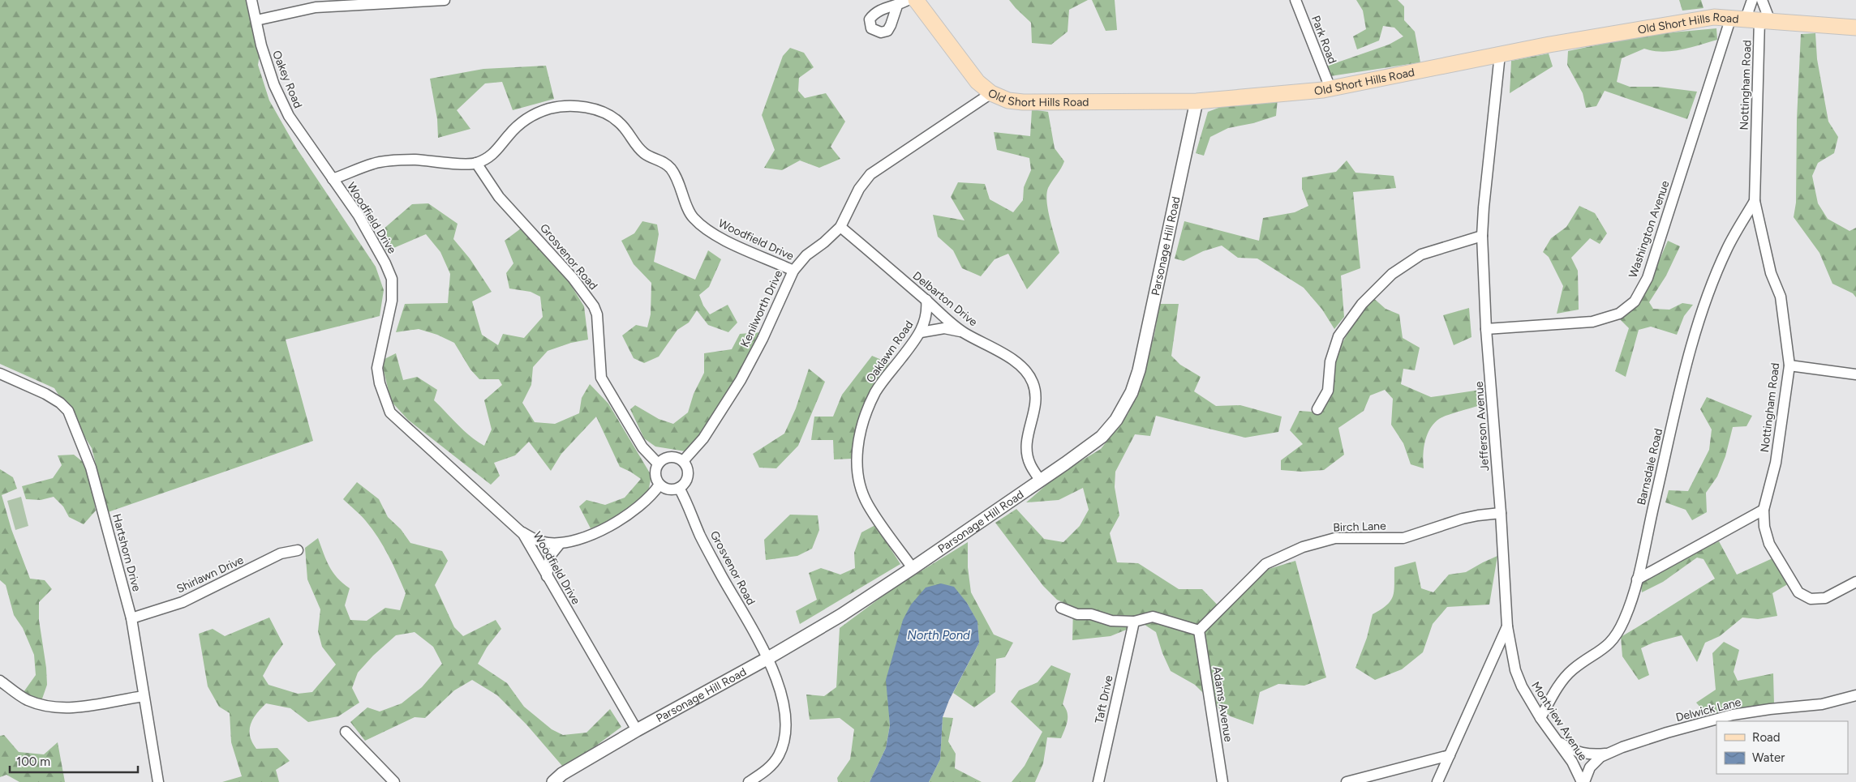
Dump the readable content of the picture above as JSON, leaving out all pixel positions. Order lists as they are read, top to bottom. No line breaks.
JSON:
{"streets":{"main road":["Old Short Hills Road"],"street":["Park Road","Oakey Road","Nottingham Road","Woodfield Drive","Washington Avenue","Parsonage Hill Road","Grosvenor Road","Delbarton Drive","Kenilworth Drive","Oaklawn Road","Jefferson Avenue","Barnsdale Road","Birch Lane","Hartshorn Drive","Shirlawn Drive","Taft Drive","Adams Avenue","Delwick Lane","Montview Avenue"]},"crossings":[["Old Short Hills Road","Park Road"],["Old Short Hills Road","Nottingham Road"],["Old Short Hills Road","Washington Avenue"],["Old Short Hills Road","Parsonage Hill Road"],["Old Short Hills Road","Kenilworth Drive"],["Old Short Hills Road","Jefferson Avenue"],["Oakey Road","Woodfield Drive"],["Nottingham Road","Washington Avenue"],["Nottingham Road","Barnsdale Road"],["Woodfield Drive","Parsonage Hill Road"],["Woodfield Drive","Grosvenor Road"],["Woodfield Drive","Kenilworth Drive"],["Washington Avenue","Jefferson Avenue"],["Parsonage Hill Road","Grosvenor Road"],["Parsonage Hill Road","Delbarton Drive"],["Parsonage Hill Road","Oaklawn Road"],["Grosvenor Road","Kenilworth Drive"],["Delbarton Drive","Kenilworth Drive"],["Delbarton Drive","Oaklawn Road"],["Jefferson Avenue","Birch Lane"],["Jefferson Avenue","Montview Avenue"],["Barnsdale Road","Montview Avenue"],["Birch Lane","Adams Avenue"],["Hartshorn Drive","Shirlawn Drive"],["Delwick Lane","Montview Avenue"]],"water":["North Pond"],"legend":["Road","Water"],"scale_bar":"100 m"}
